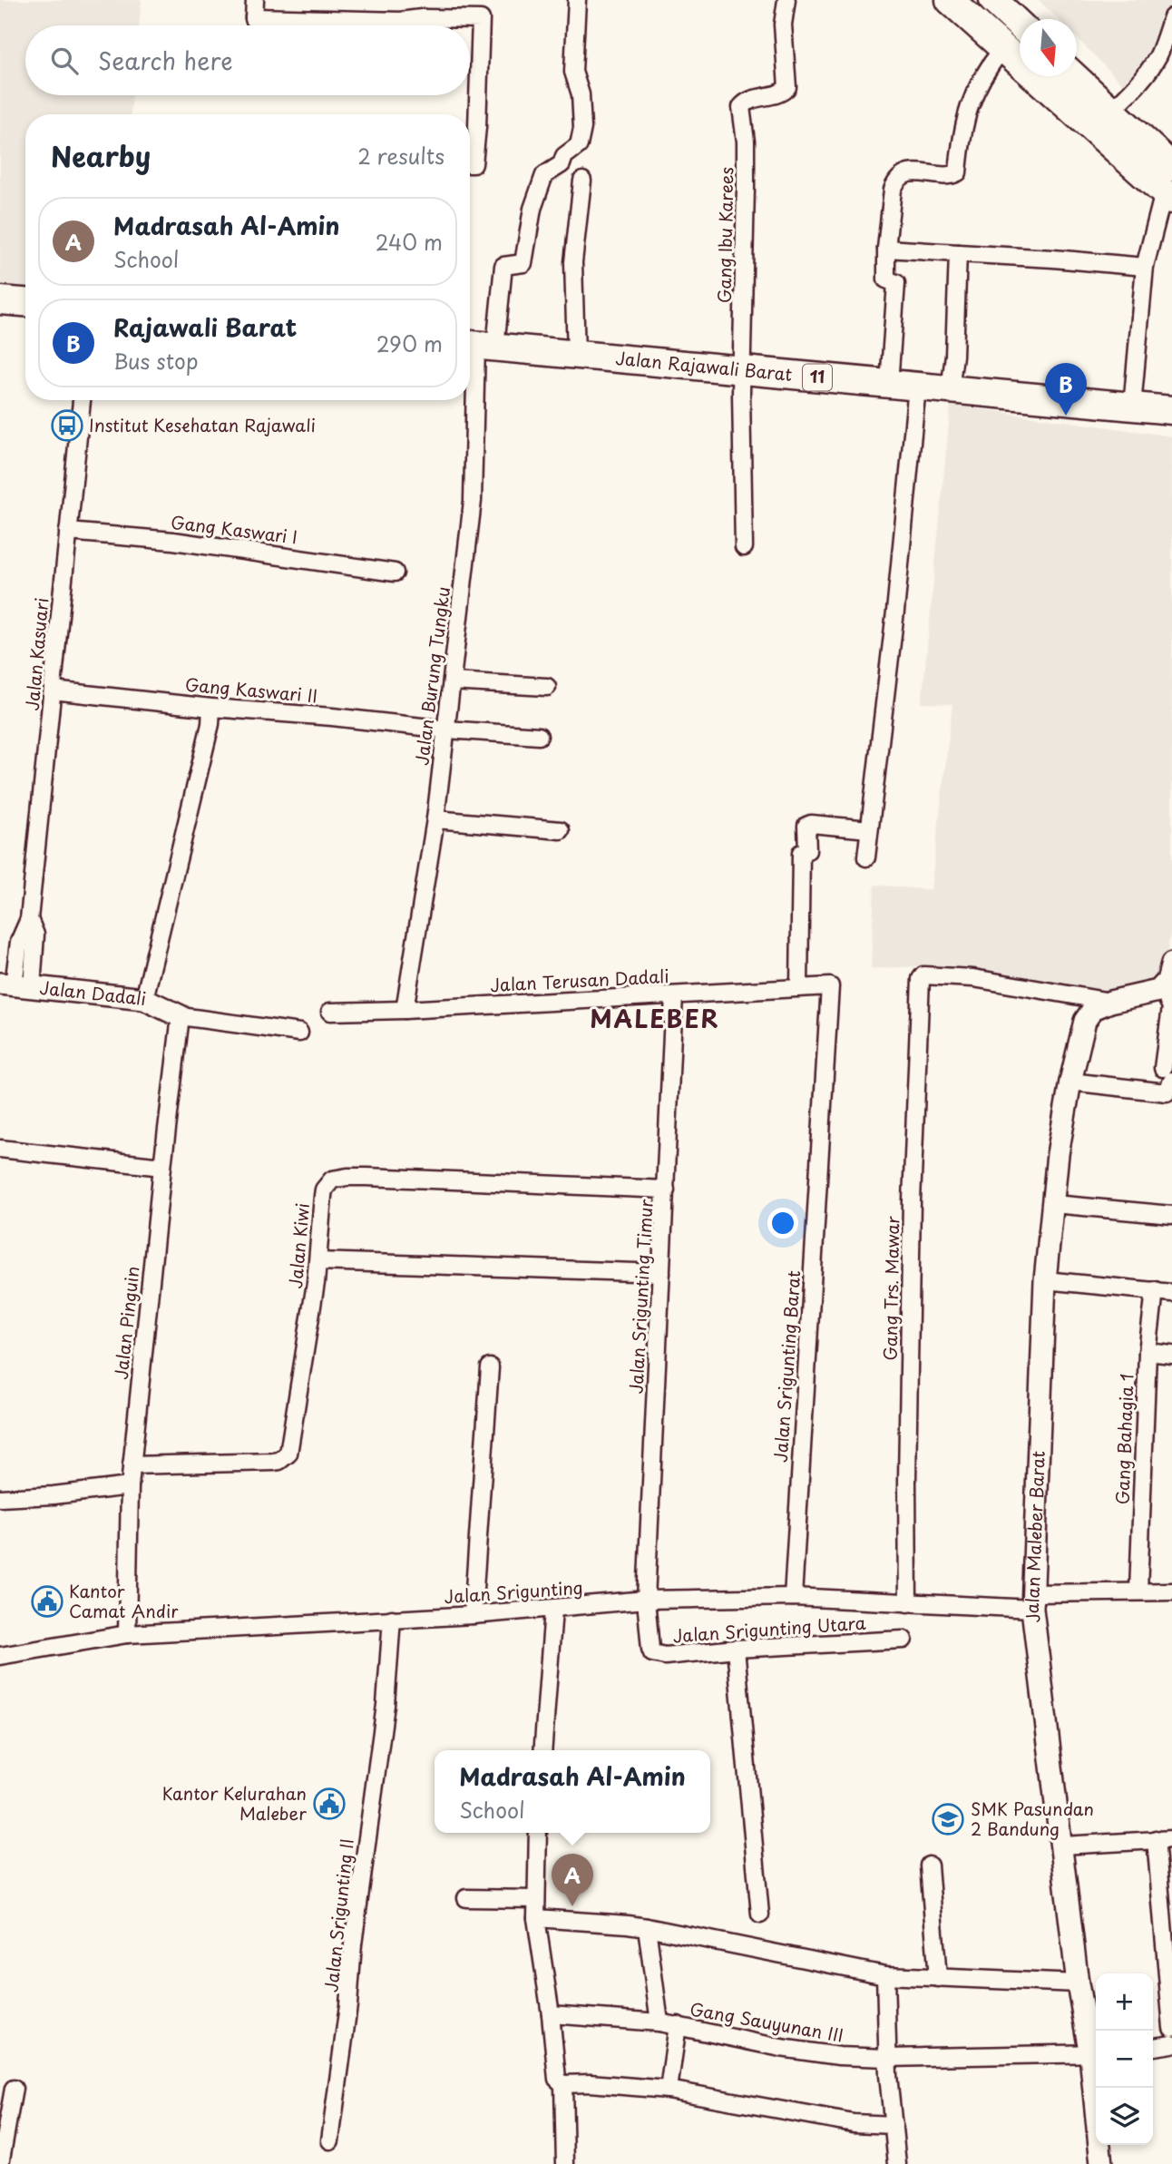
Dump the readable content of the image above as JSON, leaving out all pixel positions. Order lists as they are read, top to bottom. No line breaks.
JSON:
{"streets":{"highway":["Jalan Rajawali Barat","11"],"street":["Gang Ibu Karees","Gang Kaswari I","Jalan Kasuari","Jalan Burung Tungku","Gang Kaswari II","Jalan Terusan Dadali","Jalan Dadali","Jalan Kiwi","Gang Trs. Mawar","Jalan Srigunting Timur","Jalan Pinguin","Jalan Srigunting Barat","Gang Bahagia 1","Jalan Maleber Barat","Jalan Srigunting","Jalan Srigunting Utara","Jalan Srigunting II","Gang Sauyunan III"]},"crossings":[["Gang Ibu Karees","Jalan Rajawali Barat"],["Jalan Rajawali Barat","Jalan Burung Tungku"],["Gang Kaswari I","Jalan Kasuari"],["Jalan Kasuari","Gang Kaswari II"],["Jalan Kasuari","Jalan Dadali"],["Jalan Burung Tungku","Gang Kaswari II"],["Jalan Burung Tungku","Jalan Terusan Dadali"],["Jalan Terusan Dadali","Jalan Srigunting Timur"],["Jalan Terusan Dadali","Jalan Srigunting Barat"],["Jalan Dadali","Jalan Pinguin"],["Jalan Kiwi","Jalan Srigunting Timur"],["Jalan Kiwi","Jalan Pinguin"],["Gang Trs. Mawar","Jalan Maleber Barat"],["Gang Trs. Mawar","Jalan Srigunting"],["Jalan Srigunting Timur","Jalan Srigunting"],["Jalan Srigunting Timur","Jalan Srigunting Utara"],["Jalan Pinguin","Jalan Srigunting"],["Jalan Srigunting Barat","Jalan Srigunting"],["Gang Bahagia 1","Jalan Srigunting"],["Jalan Maleber Barat","Jalan Srigunting"],["Jalan Maleber Barat","Gang Sauyunan III"],["Jalan Srigunting","Jalan Srigunting Utara"],["Jalan Srigunting","Jalan Srigunting II"]],"districts":["MALEBER"],"places":{"bus stop":["Institut Kesehatan Rajawali"],"public building":["Kantor Camat Andir","Kantor Kelurahan Maleber"],"school or university":["SMK Pasundan 2 Bandung"]},"north":"bottom","page":{"search":"Search here","heading":["Nearby","2 results"],"list":[{"mark":"A","name":"Madrasah Al-Amin","note":"School","value":"240 m"},{"mark":"B","name":"Rajawali Barat","note":"Bus stop","value":"290 m"}],"pins":["B","A"],"popup":["Madrasah Al-Amin","School"],"map_buttons":["+","−"]}}
